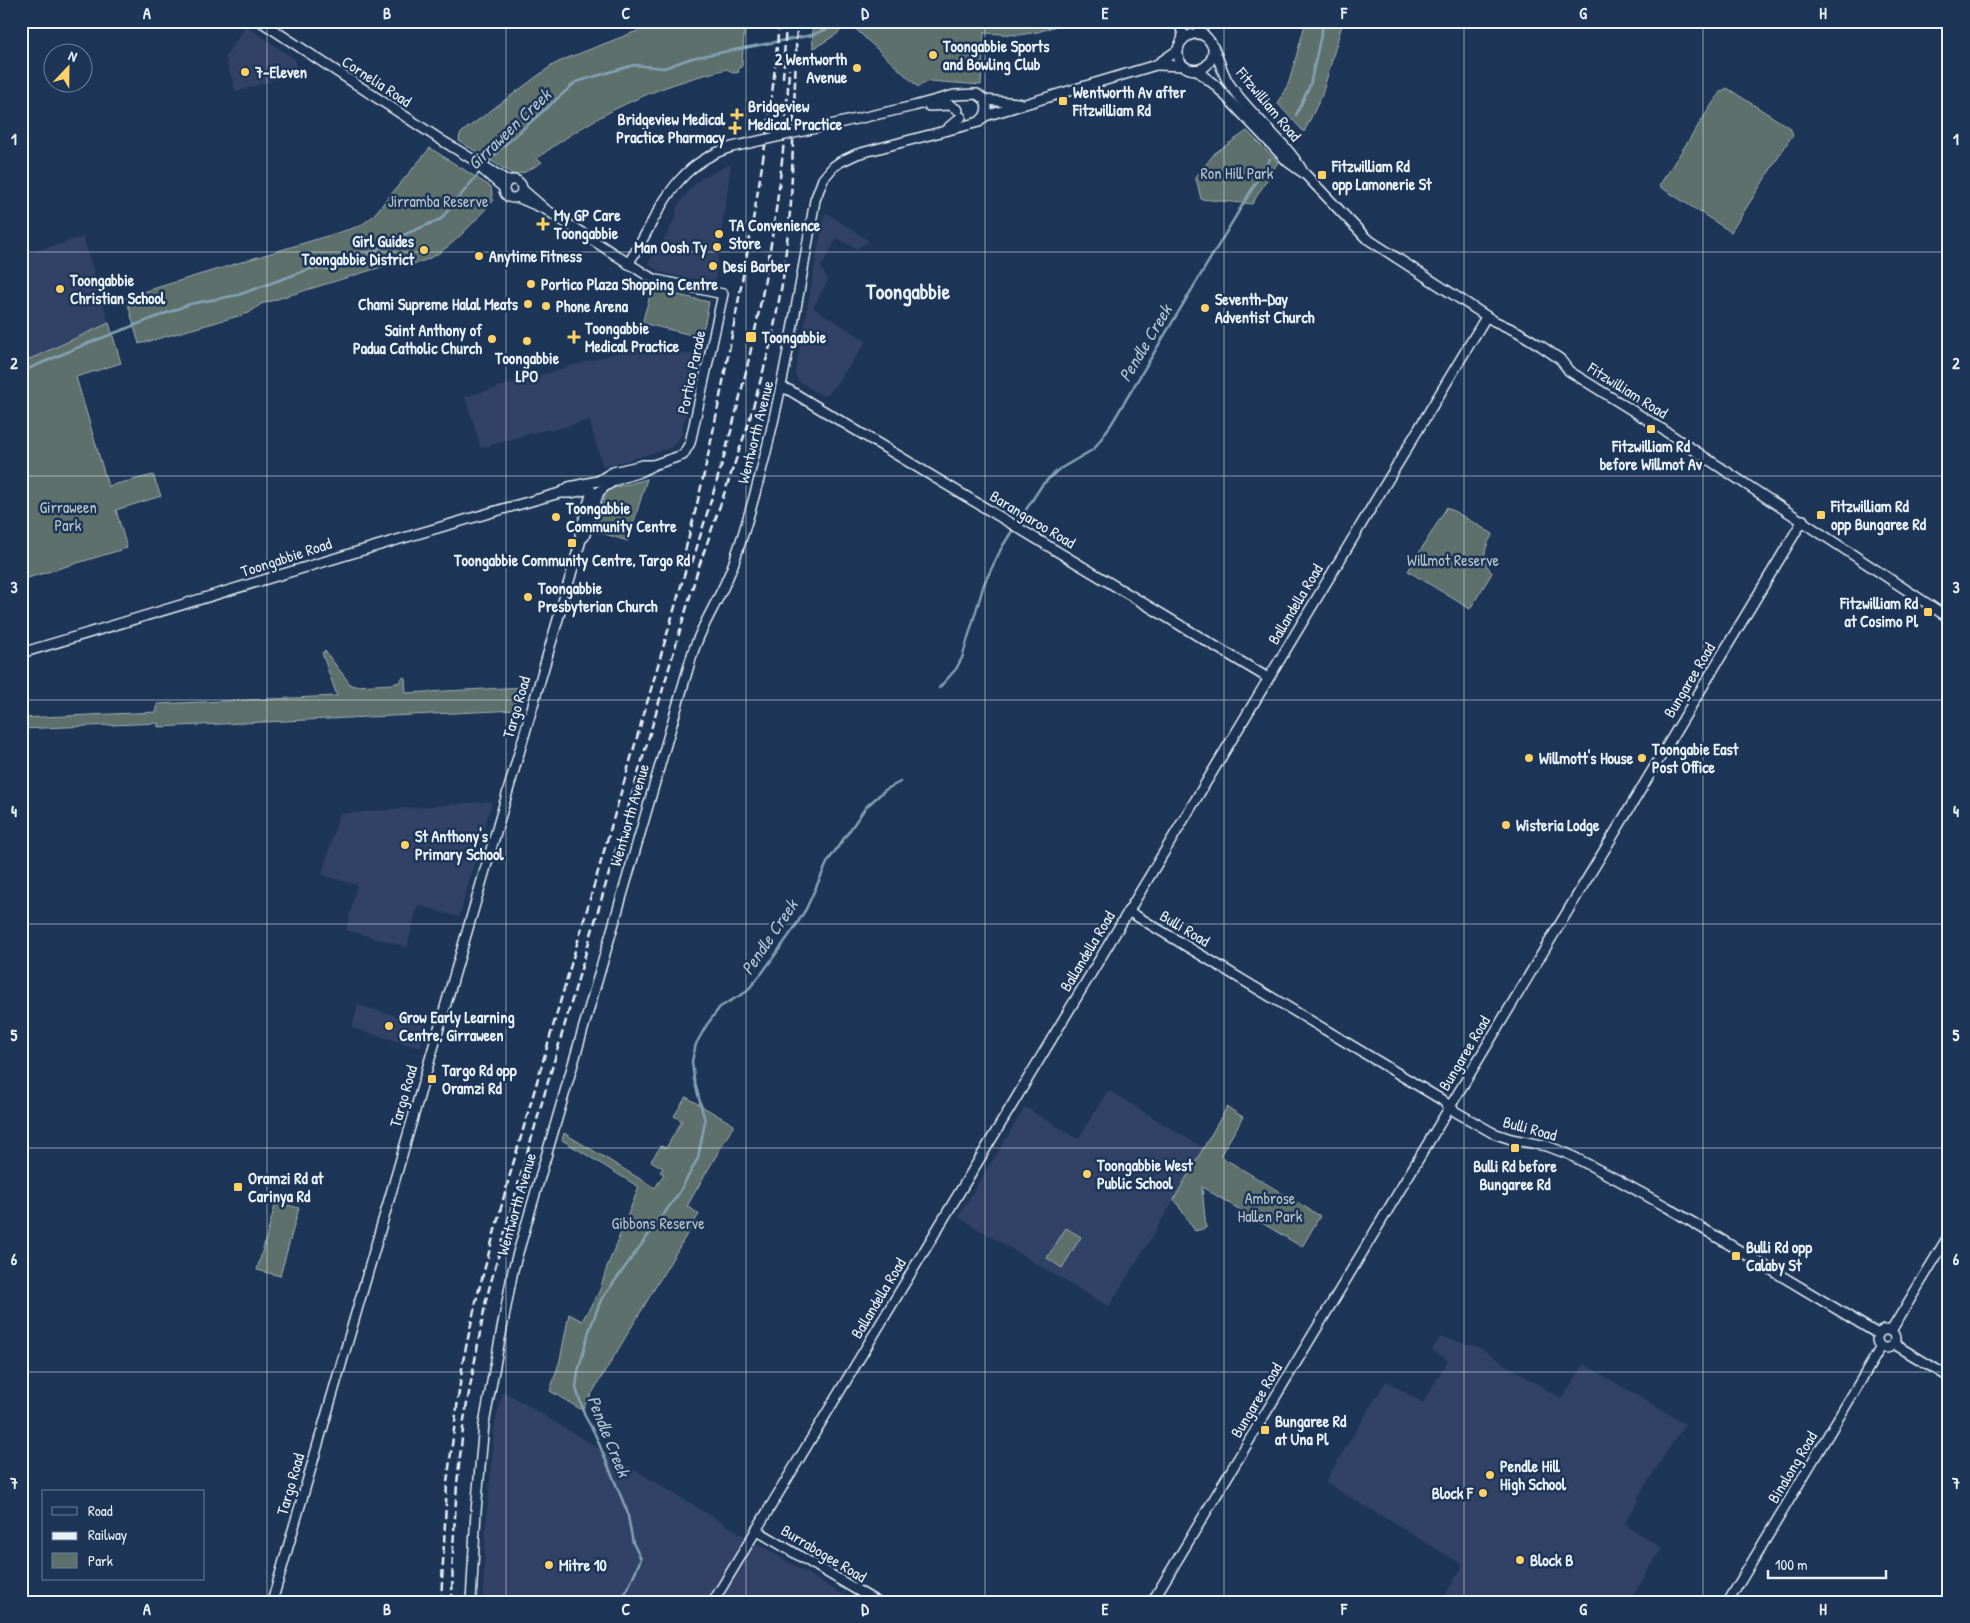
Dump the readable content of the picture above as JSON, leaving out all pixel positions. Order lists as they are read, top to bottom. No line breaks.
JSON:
{"streets":{"street":["Cornelia Road","Fitzwilliam Road","Portico Parade","Wentworth Avenue","Barangaroo Road","Toongabbie Road","Ballandella Road","Bungaree Road","Targo Road","Bulli Road","Binalong Road","Burrabogee Road"]},"crossings":[["Fitzwilliam Road","Ballandella Road"],["Fitzwilliam Road","Bungaree Road"],["Portico Parade","Toongabbie Road"],["Wentworth Avenue","Barangaroo Road"],["Barangaroo Road","Ballandella Road"],["Toongabbie Road","Targo Road"],["Ballandella Road","Bulli Road"],["Ballandella Road","Burrabogee Road"],["Bungaree Road","Bulli Road"],["Bulli Road","Binalong Road"]],"districts":["Toongabbie"],"water":["Girraween Creek","Pendle Creek"],"parks":["Ron Hill Park","Jirramba Reserve","Girraween Park","Willmot Reserve","Ambrose Hallen Park","Gibbons Reserve"],"places":{"other":["Toongabbie Sports and Bowling Club","2 Wentworth Avenue","7-Eleven","TA Convenience Store","Man Oosh Ty","Girl Guides Toongabbie District","Anytime Fitness","Desi Barber","Portico Plaza Shopping Centre","Toongabbie Christian School","Chami Supreme Halal Meats","Phone Arena","Seventh-Day Adventist Church","Saint Anthony of Padua Catholic Church","Toongabbie LPO","Toongabbie Community Centre","Toongabbie Presbyterian Church","Willmott's House","Toongabie East Post Office","Wisteria Lodge","St Anthony's Primary School","Grow Early Learning Centre, Girraween","Toongabbie West Public School","Pendle Hill High School","Block F","Block B","Mitre 10"],"transit":["Wentworth Av after Fitzwilliam Rd","Fitzwilliam Rd opp Lamonerie St","Toongabbie","Fitzwilliam Rd before Willmot Av","Fitzwilliam Rd opp Bungaree Rd","Toongabbie Community Centre, Targo Rd","Fitzwilliam Rd at Cosimo Pl","Targo Rd opp Oramzi Rd","Bulli Rd before Bungaree Rd","Oramzi Rd at Carinya Rd","Bulli Rd opp Calaby St","Bungaree Rd at Una Pl"],"health":["Bridgeview Medical Practice","Bridgeview Medical Practice Pharmacy","My GP Care Toongabbie","Toongabbie Medical Practice"]},"legend":["Road","Railway","Park"],"scale_bar":"100 m","north":"top","grid":{"columns":["A","B","C","D","E","F","G","H"],"rows":["1","2","3","4","5","6","7"]}}
